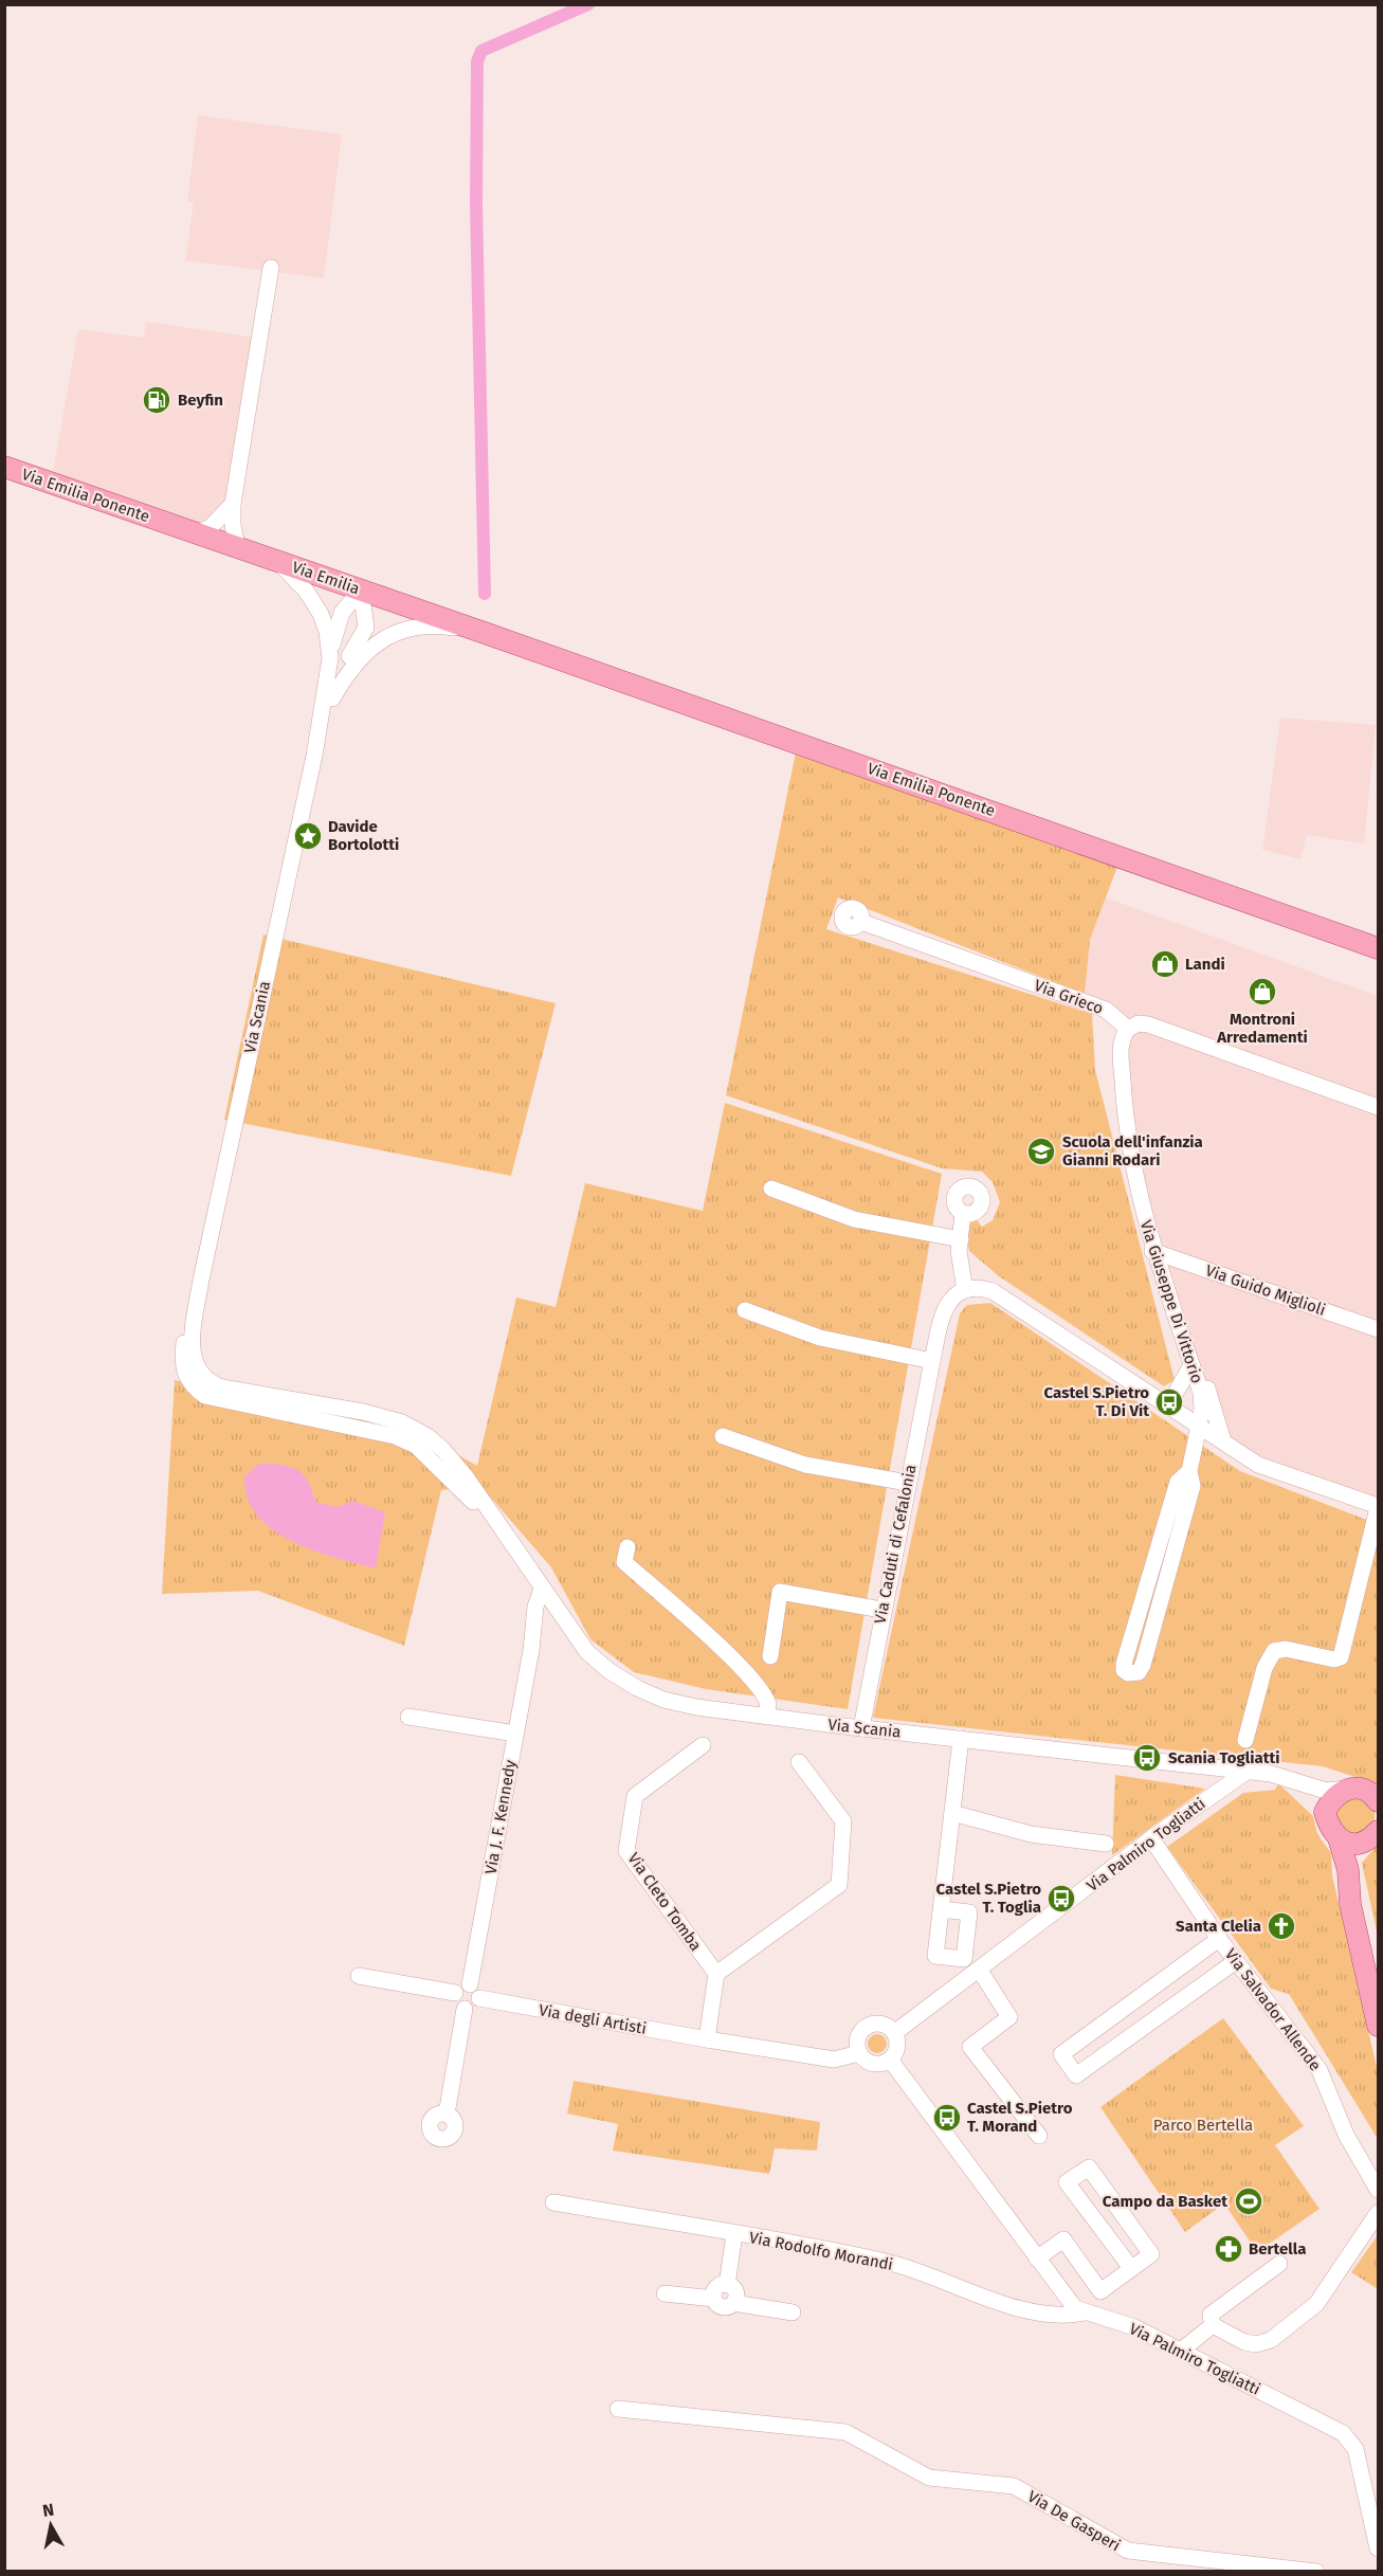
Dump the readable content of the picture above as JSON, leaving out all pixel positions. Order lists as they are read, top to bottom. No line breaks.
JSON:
{"streets":{"main road":["Via Emilia Ponente","Via Emilia","Via Scania"],"street":["Via Grieco","Via Guido Miglioli","Via Giuseppe Di Vittorio","Via Caduti di Cefalonia","Via J. F. Kennedy","Via Palmiro Togliatti","Via Cleto Tomba","Via Salvador Allende","Via degli Artisti","Via Rodolfo Morandi","Via De Gasperi"]},"crossings":[["Via Emilia Ponente","Via Emilia"],["Via Emilia Ponente","Via Scania"],["Via Emilia","Via Scania"],["Via Grieco","Via Giuseppe Di Vittorio"],["Via Scania","Via Caduti di Cefalonia"],["Via Scania","Via Palmiro Togliatti"],["Via Guido Miglioli","Via Giuseppe Di Vittorio"],["Via J. F. Kennedy","Via degli Artisti"],["Via Palmiro Togliatti","Via Salvador Allende"],["Via Palmiro Togliatti","Via degli Artisti"],["Via Palmiro Togliatti","Via Rodolfo Morandi"]],"parks":["Parco Bertella"],"places":{"fuel station":["Beyfin"],"place":["Davide Bortolotti"],"shop":["Landi","Montroni Arredamenti"],"school or university":["Scuola dell'infanzia Gianni Rodari"],"bus stop":["Castel S.Pietro T. Di Vit","Scania Togliatti","Castel S.Pietro T. Toglia","Castel S.Pietro T. Morand"],"church":["Santa Clelia"],"sports":["Campo da Basket"],"pharmacy":["Bertella"]},"north":"top"}
